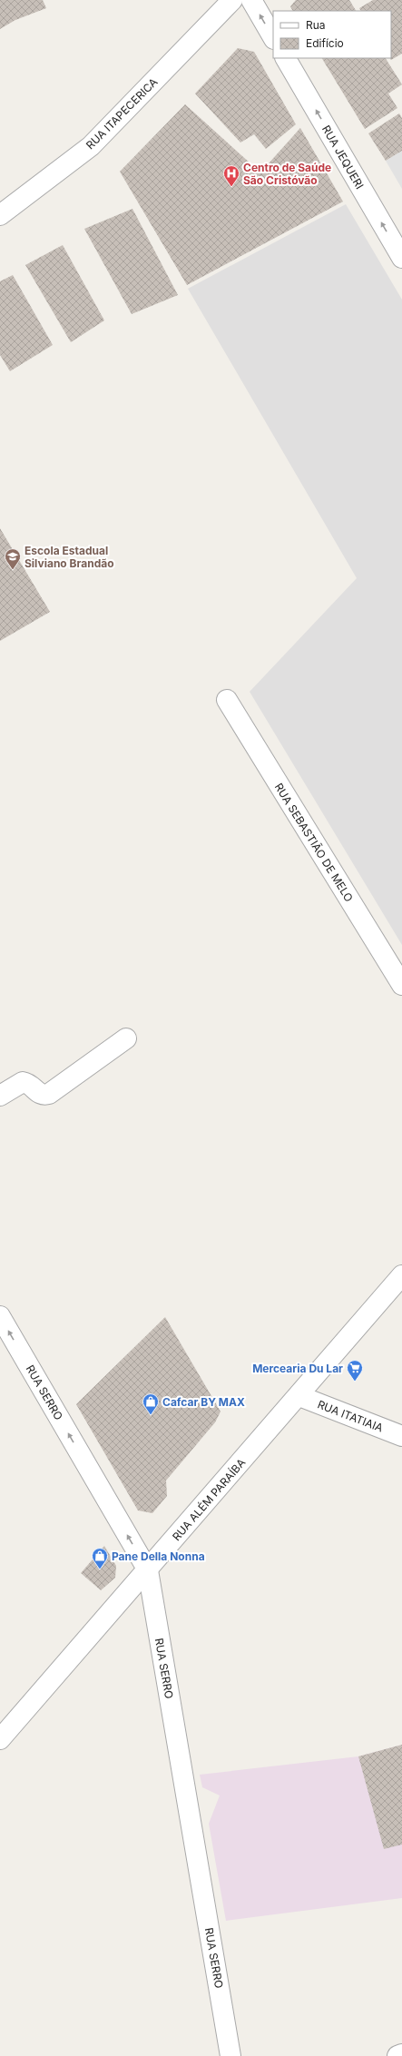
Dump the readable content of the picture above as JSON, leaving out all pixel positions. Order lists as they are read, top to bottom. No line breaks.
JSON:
{"streets":{"street":["RUA ITAPECERICA","RUA JEQUERI","RUA SEBASTIÃO DE MELO","RUA SERRO","RUA ITATIAIA","RUA ALÉM PARAÍBA"]},"crossings":[["RUA SERRO","RUA ALÉM PARAÍBA"],["RUA ITATIAIA","RUA ALÉM PARAÍBA"]],"one_way":["RUA JEQUERI","RUA SERRO"],"places":{"hospital":["Centro de Saúde São Cristóvão"],"school or university":["Escola Estadual Silviano Brandão"],"supermarket":["Mercearia Du Lar"],"shop":["Cafcar BY MAX","Pane Della Nonna"]},"legend":["Rua","Edifício"]}
